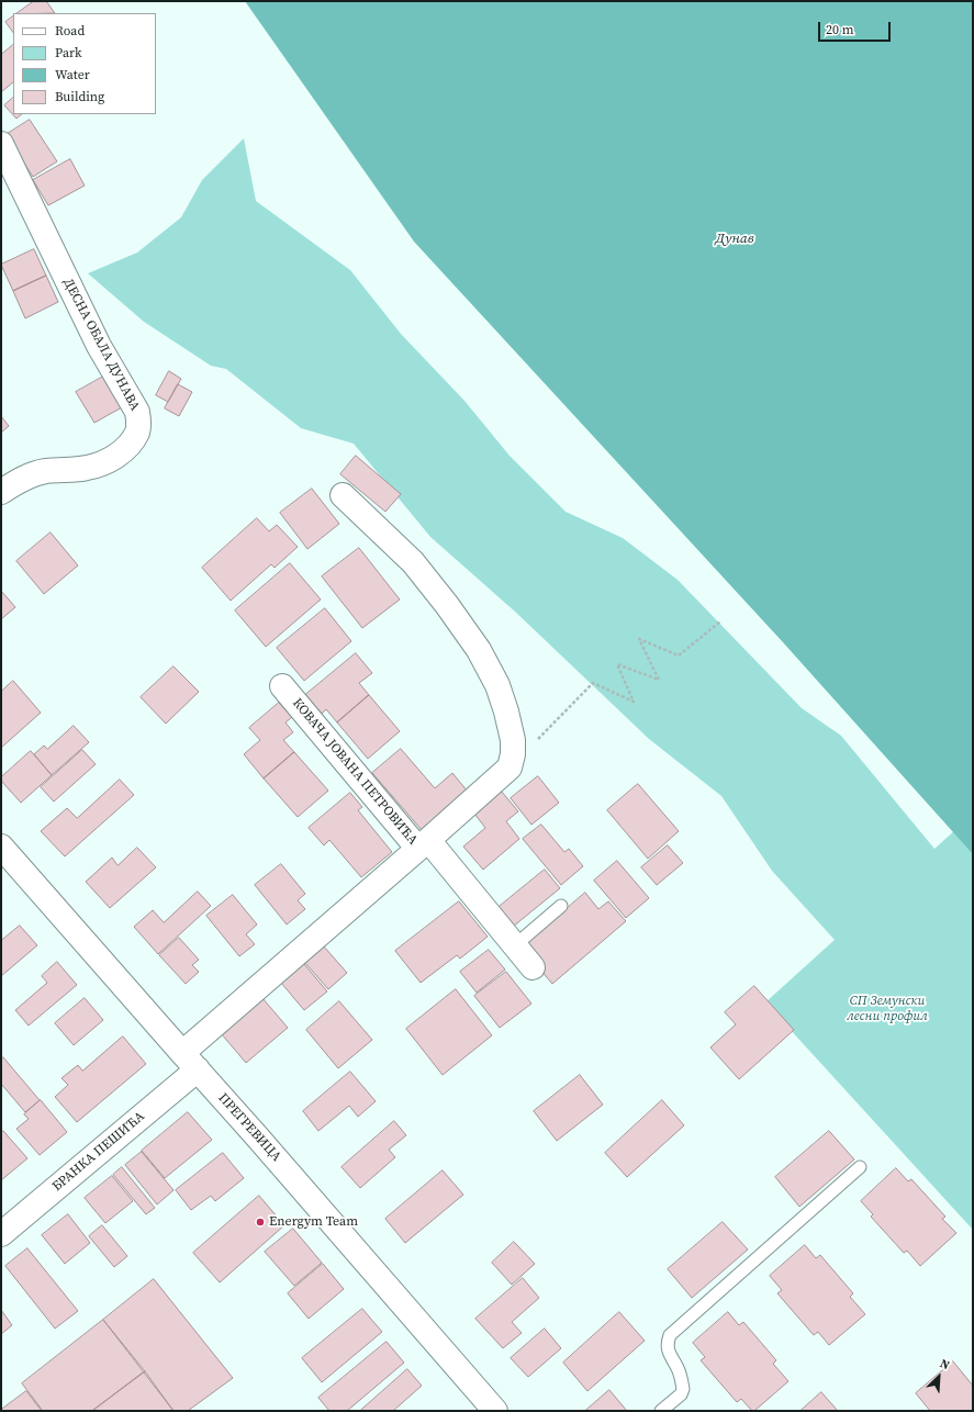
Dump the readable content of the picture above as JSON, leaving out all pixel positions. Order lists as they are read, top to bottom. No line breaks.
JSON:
{"streets":{"street":["ДЕСНА ОБАЛА ДУНАВА","КОВАЧА ЈОВАНА ПЕТРОВИЋА","ПРЕГРЕВИЦА","БРАНКА ПЕШИЋА"]},"crossings":[["КОВАЧА ЈОВАНА ПЕТРОВИЋА","БРАНКА ПЕШИЋА"],["ПРЕГРЕВИЦА","БРАНКА ПЕШИЋА"]],"water":["Дунав"],"parks":["СП Земунски лесни профил"],"places":["Energym Team"],"legend":["Road","Park","Water","Building"],"scale_bar":"20 m","north":"top right"}
